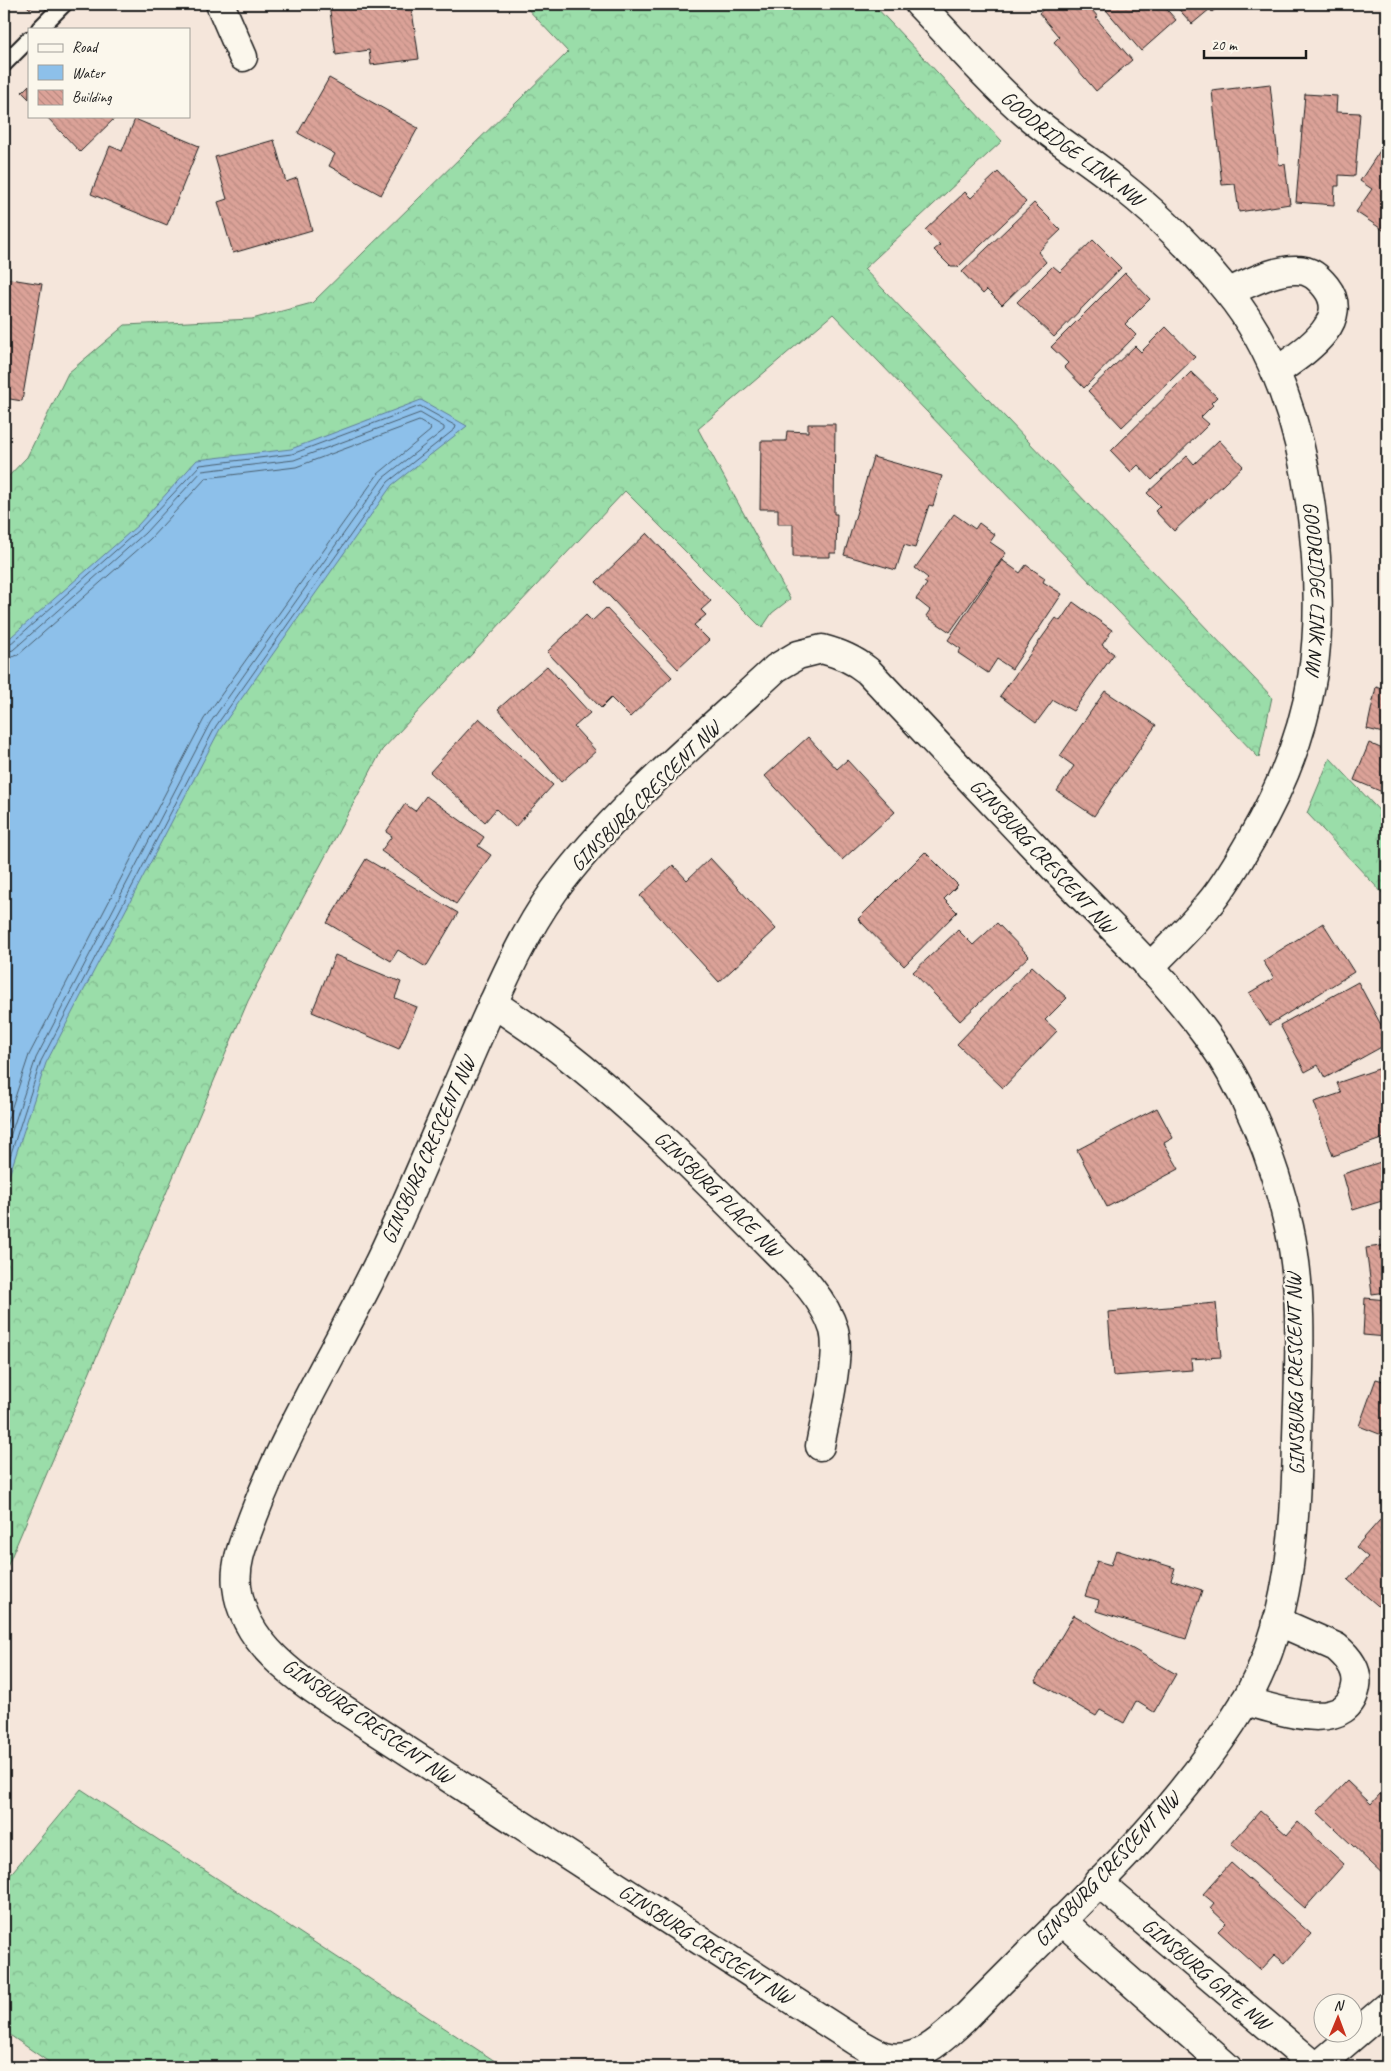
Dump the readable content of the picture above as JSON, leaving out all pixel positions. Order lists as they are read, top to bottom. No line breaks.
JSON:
{"streets":{"street":["GOODRIDGE LINK NW","GINSBURG CRESCENT NW","GINSBURG PLACE NW","GINSBURG GATE NW"]},"crossings":[["GOODRIDGE LINK NW","GINSBURG CRESCENT NW"],["GINSBURG CRESCENT NW","GINSBURG PLACE NW"],["GINSBURG CRESCENT NW","GINSBURG GATE NW"]],"legend":["Road","Water","Building"],"scale_bar":"20 m","north":"top"}
